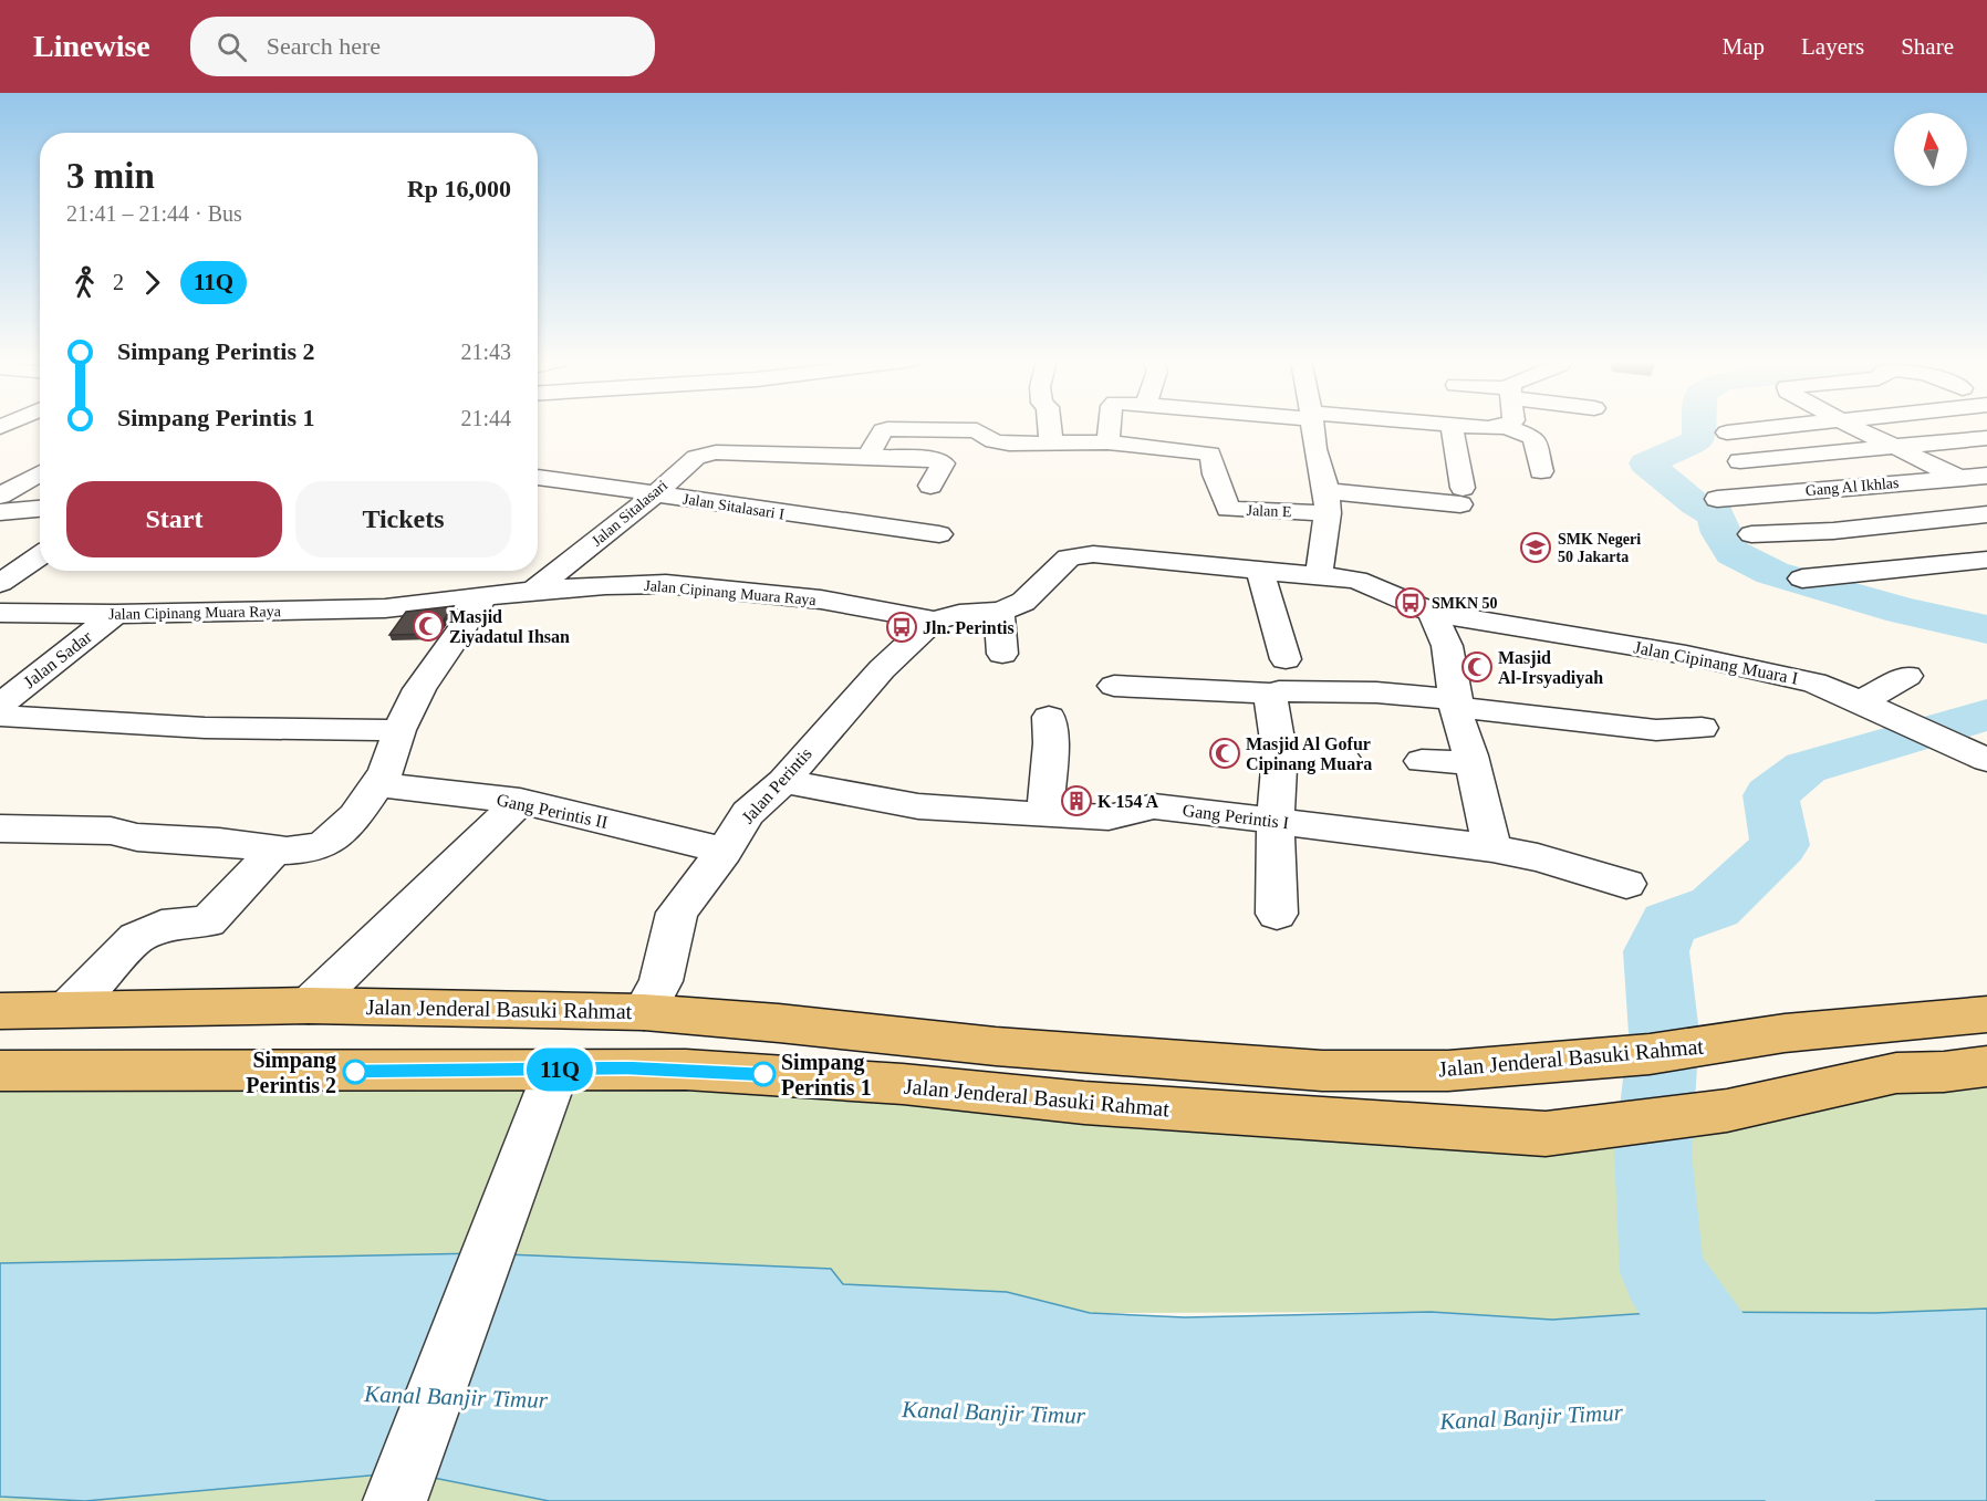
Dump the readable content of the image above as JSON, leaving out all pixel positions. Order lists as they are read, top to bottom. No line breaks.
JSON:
{"streets":{"main road":["Jalan Jenderal Basuki Rahmat"],"street":["Gang Al Ikhlas","Jalan Sitalasari I","Jalan E","Jalan Sitalasari","Jalan Cipinang Muara Raya","Jalan Sadar","Jalan Cipinang Muara I","Jalan Perintis","Gang Perintis II","Gang Perintis I"]},"crossings":[["Jalan Sitalasari I","Jalan Sitalasari"],["Jalan Sitalasari","Jalan Cipinang Muara Raya"],["Jalan Cipinang Muara Raya","Jalan Sadar"],["Jalan Cipinang Muara Raya","Jalan Cipinang Muara I"],["Jalan Cipinang Muara Raya","Jalan Perintis"],["Jalan Perintis","Gang Perintis II"],["Jalan Perintis","Gang Perintis I"],["Jalan Perintis","Jalan Jenderal Basuki Rahmat"]],"water":["Kanal Banjir Timur"],"places":{"school or university":["SMK Negeri 50 Jakarta"],"bus stop":["SMKN 50","Jln. Perintis"],"mosque":["Masjid Ziyadatul Ihsan","Masjid Al-Irsyadiyah","Masjid Al Gofur Cipinang Muara"],"building":["K 154 A"],"other":["Simpang Perintis 2","Simpang Perintis 1"]},"lines":["bus line 11Q"],"north":"top","page":{"header":"Linewise","search":"Search here","nav":["Map","Layers","Share"],"on_map":"11Q","heading":["3 min","21:41 – 21:44 · Bus","Rp 16,000"],"legs":["2","11Q"],"list":[{"name":"Simpang Perintis 2","value":"21:43"},{"name":"Simpang Perintis 1","value":"21:44"}],"buttons":["Start","Tickets"]}}
